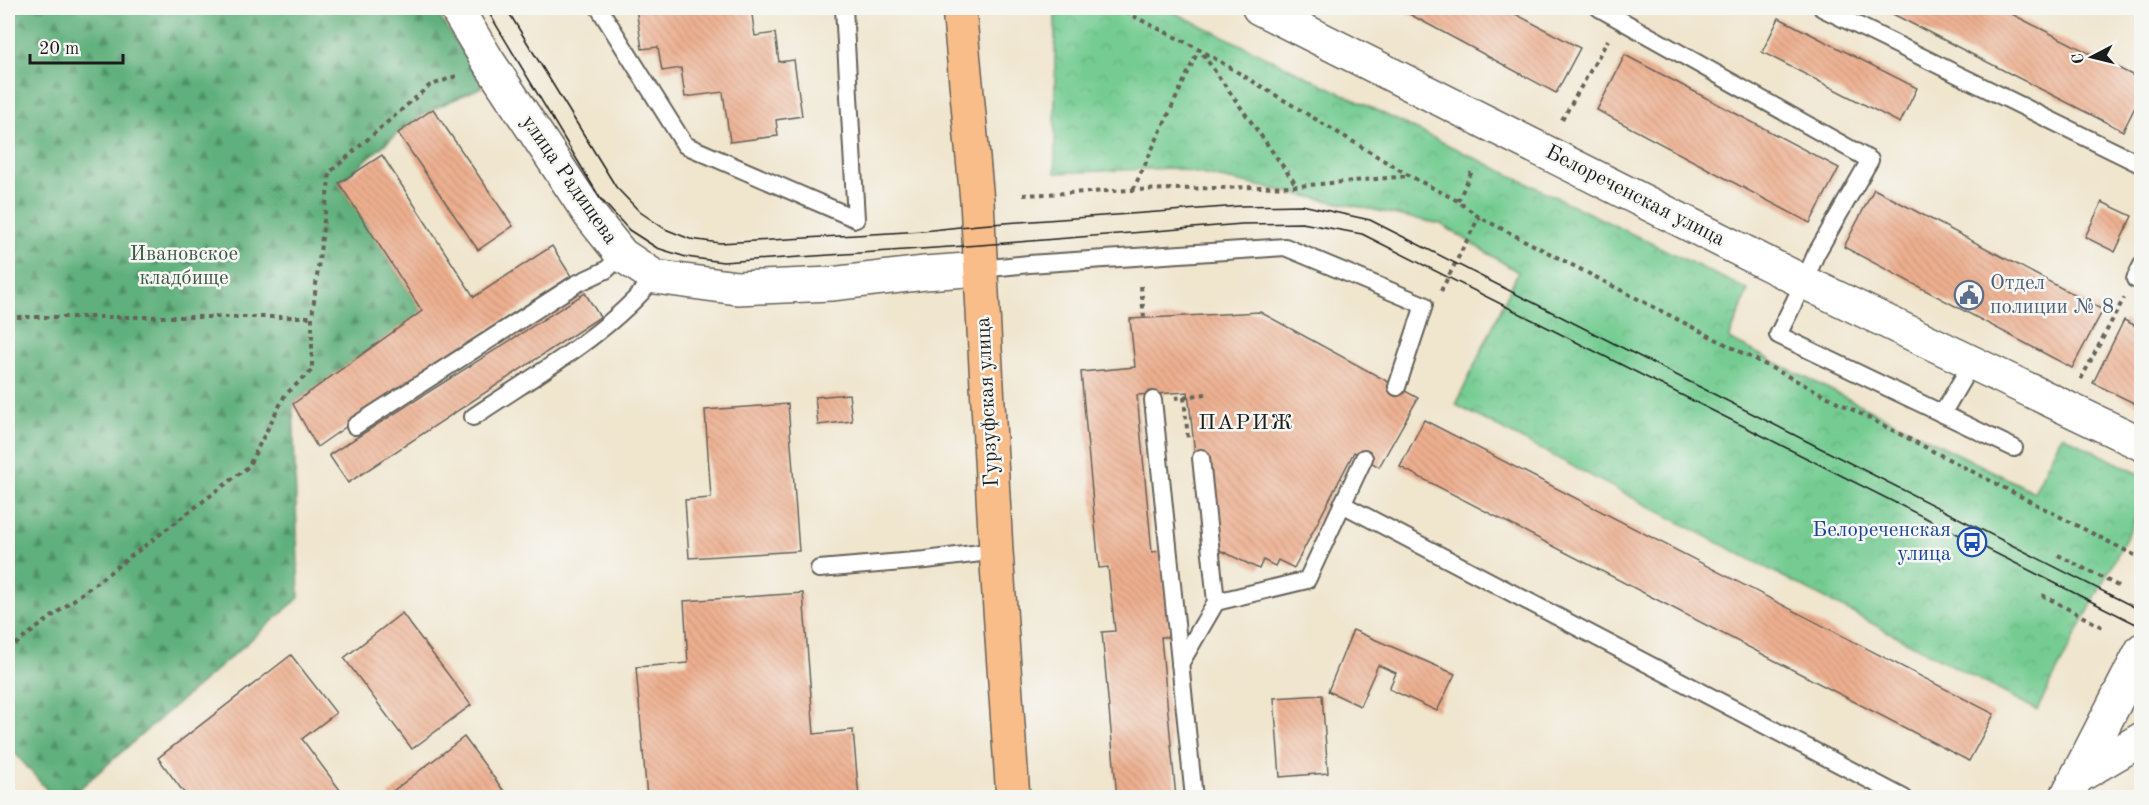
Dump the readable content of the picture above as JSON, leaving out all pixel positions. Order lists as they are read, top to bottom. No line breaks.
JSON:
{"streets":{"main road":["Гурзуфская улица"],"street":["улица Радищева","Белореченская улица"]},"crossings":[["улица Радищева","Гурзуфская улица"]],"districts":["ПАРИЖ"],"parks":["Ивановское кладбище"],"places":{"public building":["Отдел полиции № 8"],"bus stop":["Белореченская улица"]},"scale_bar":"20 m","north":"left"}
